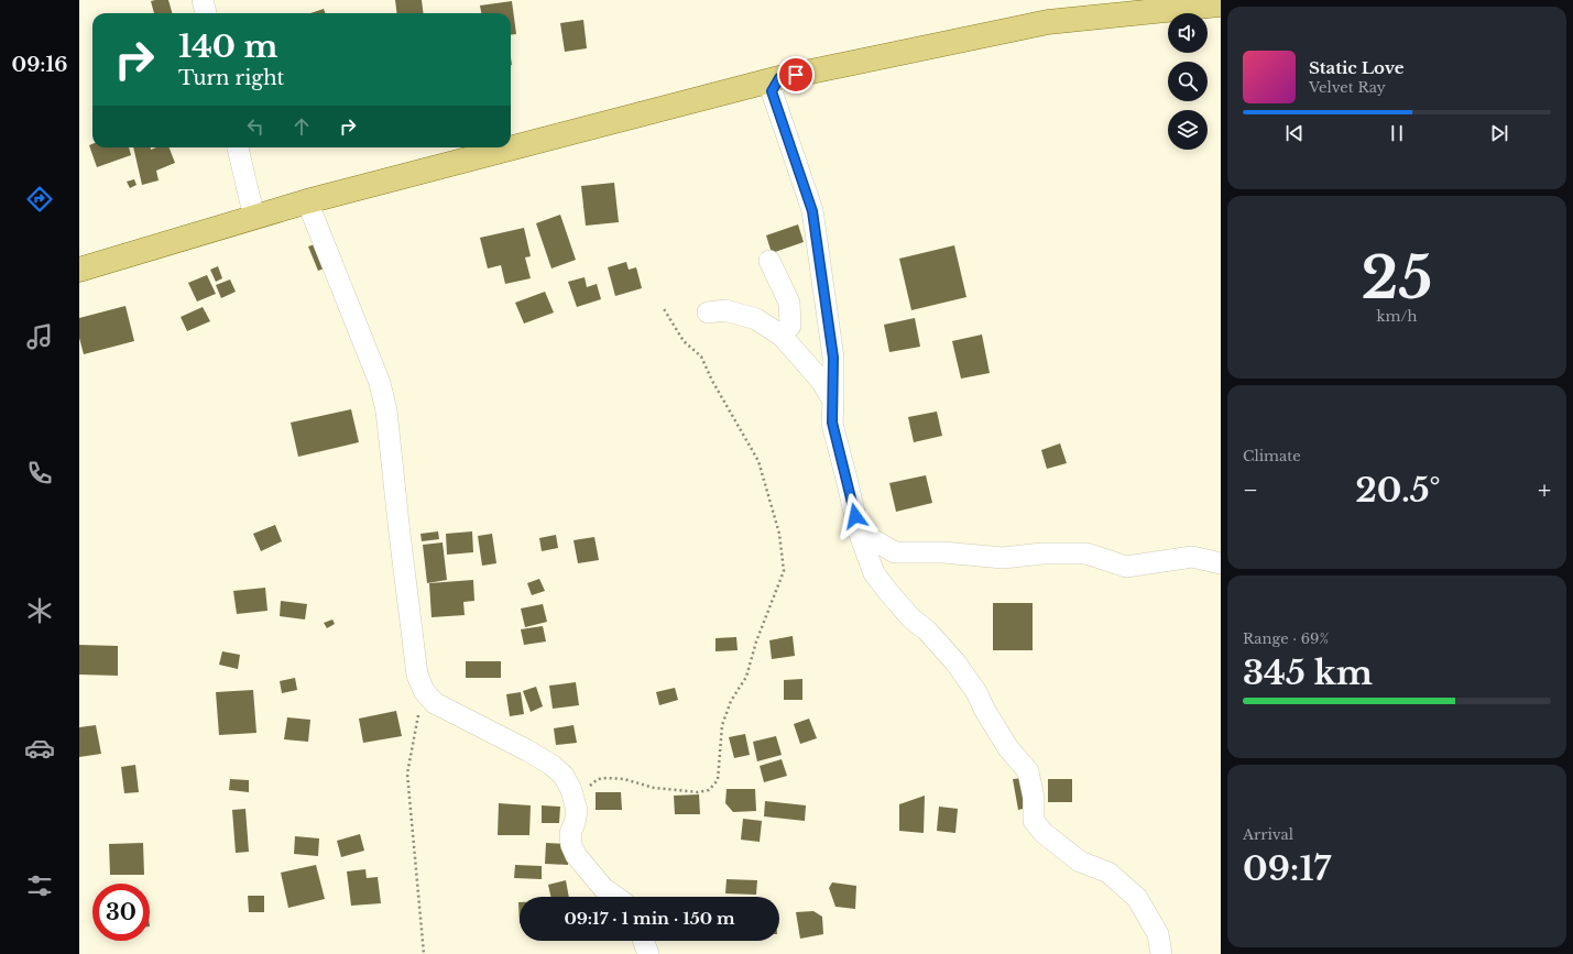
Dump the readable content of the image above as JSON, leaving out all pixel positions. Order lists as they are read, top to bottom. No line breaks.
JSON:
{"page":{"tabs":"09:16","turn":["140 m","Turn right"],"song":["Static Love","Velvet Ray"],"tile":[["25","km/h"],"Climate",["Range · 69%","345 km"],["Arrival","09:17"]],"heat":["−","20.5°","+"],"limit":"30","trip":"09:17 · 1 min · 150 m"}}
